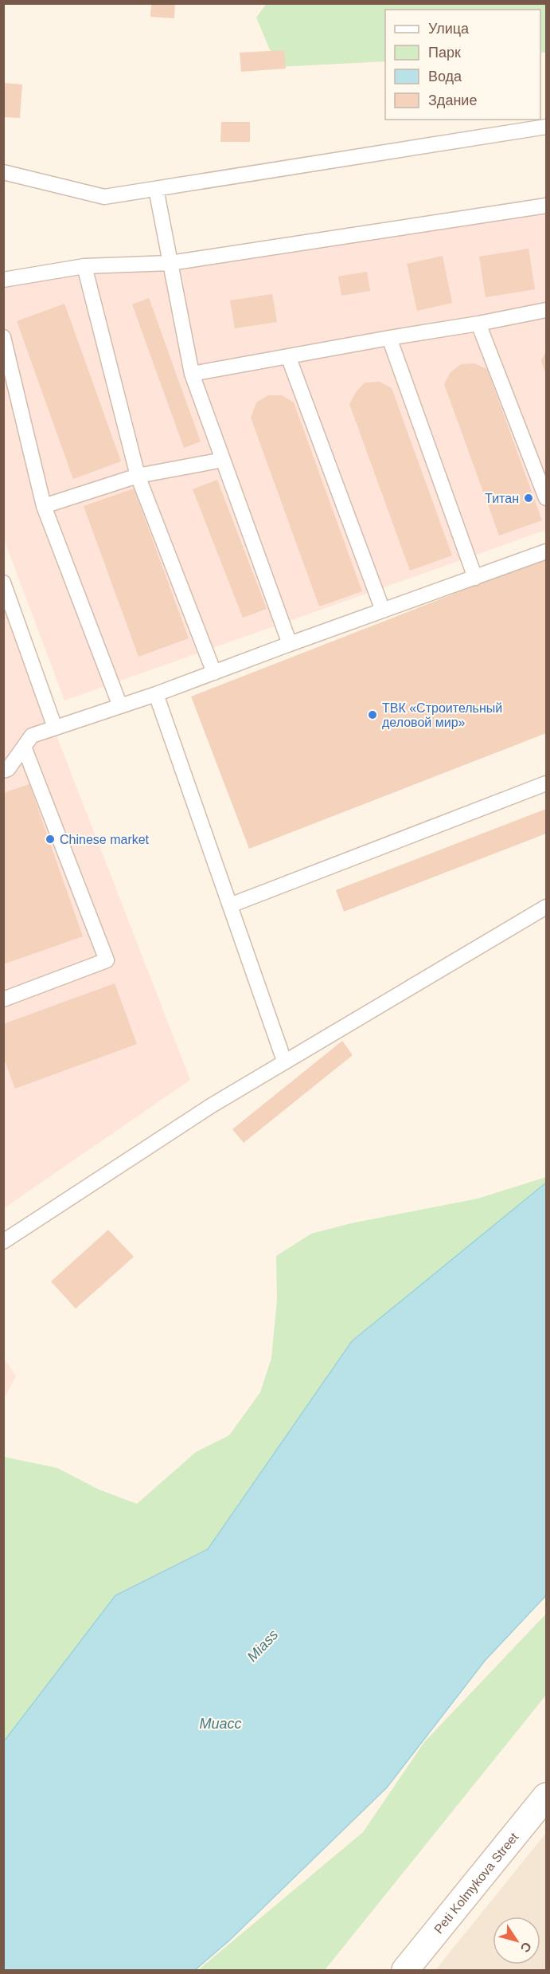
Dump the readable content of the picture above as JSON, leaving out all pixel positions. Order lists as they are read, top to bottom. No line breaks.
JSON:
{"streets":{"main road":["Peti Kolmykova Street"]},"water":["Miass","Миасс"],"places":["Титан","ТВК «Строительный деловой мир»","Chinese market"],"legend":["Улица","Парк","Вода","Здание"],"north":"bottom right"}
